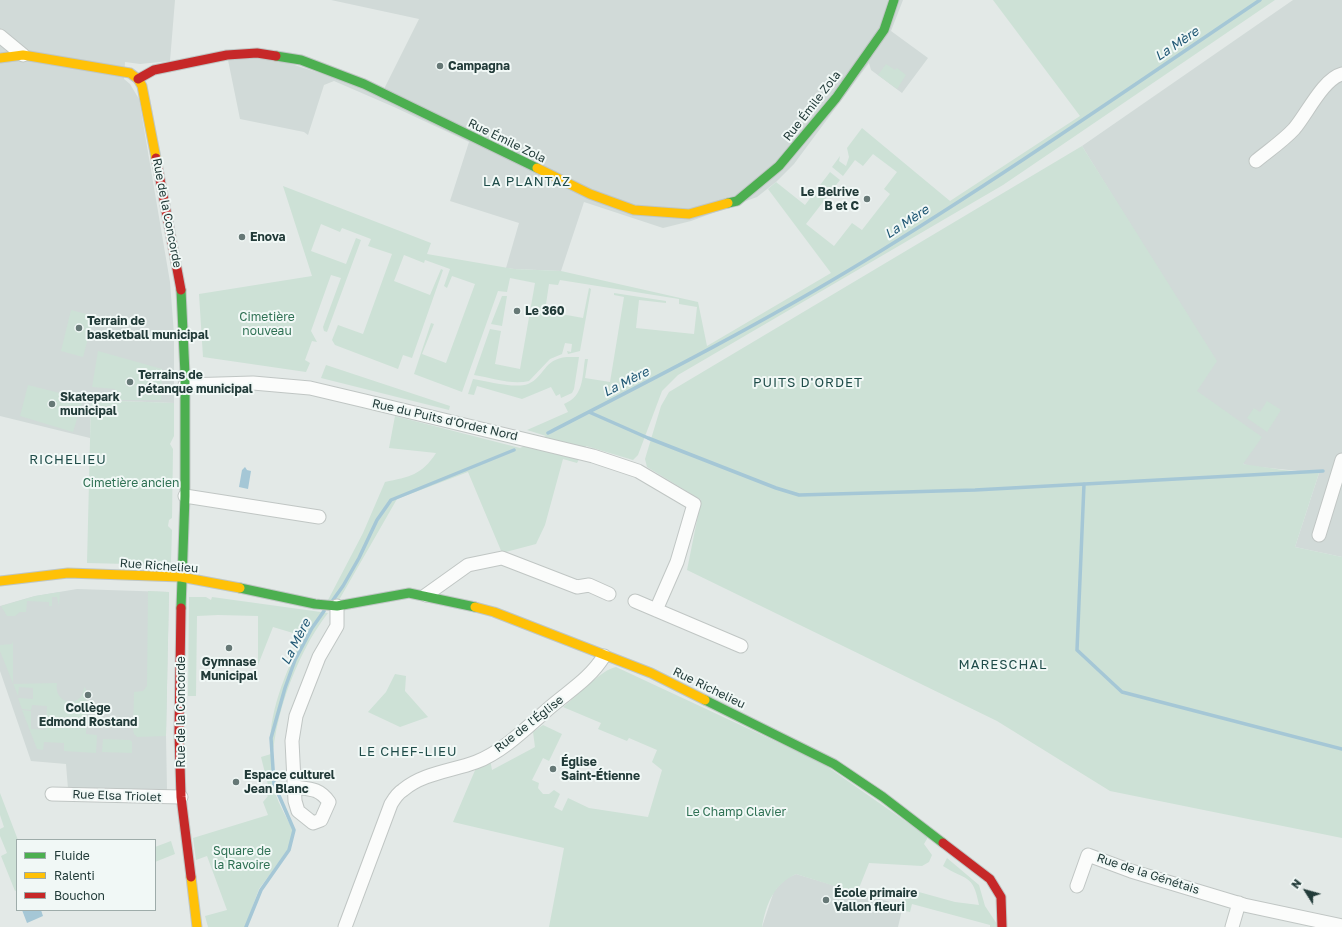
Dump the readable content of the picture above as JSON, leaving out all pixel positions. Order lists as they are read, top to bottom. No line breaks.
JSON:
{"streets":{"street":["Rue Émile Zola","Rue de la Concorde","Rue du Puits d'Ordet Nord","Rue Richelieu","Rue de l'Église","Rue Elsa Triolet","Rue de la Génétais"]},"crossings":[["Rue Émile Zola","Rue de la Concorde"],["Rue de la Concorde","Rue du Puits d'Ordet Nord"],["Rue de la Concorde","Rue Richelieu"],["Rue de la Concorde","Rue Elsa Triolet"],["Rue Richelieu","Rue de l'Église"]],"districts":["LA PLANTAZ","PUITS D'ORDET","RICHELIEU","MARESCHAL","LE CHEF-LIEU"],"water":["La Mère"],"parks":["Cimetière nouveau","Cimetière ancien","Le Champ Clavier","Square de la Ravoire"],"places":["Campagna","Le Belrive B et C","Enova","Le 360","Terrain de basketball municipal","Terrains de pétanque municipal","Skatepark municipal","Gymnase Municipal","Collège Edmond Rostand","Église Saint-Étienne","Espace culturel Jean Blanc","École primaire Vallon fleuri"],"legend":["Fluide","Ralenti","Bouchon"],"north":"top left"}
